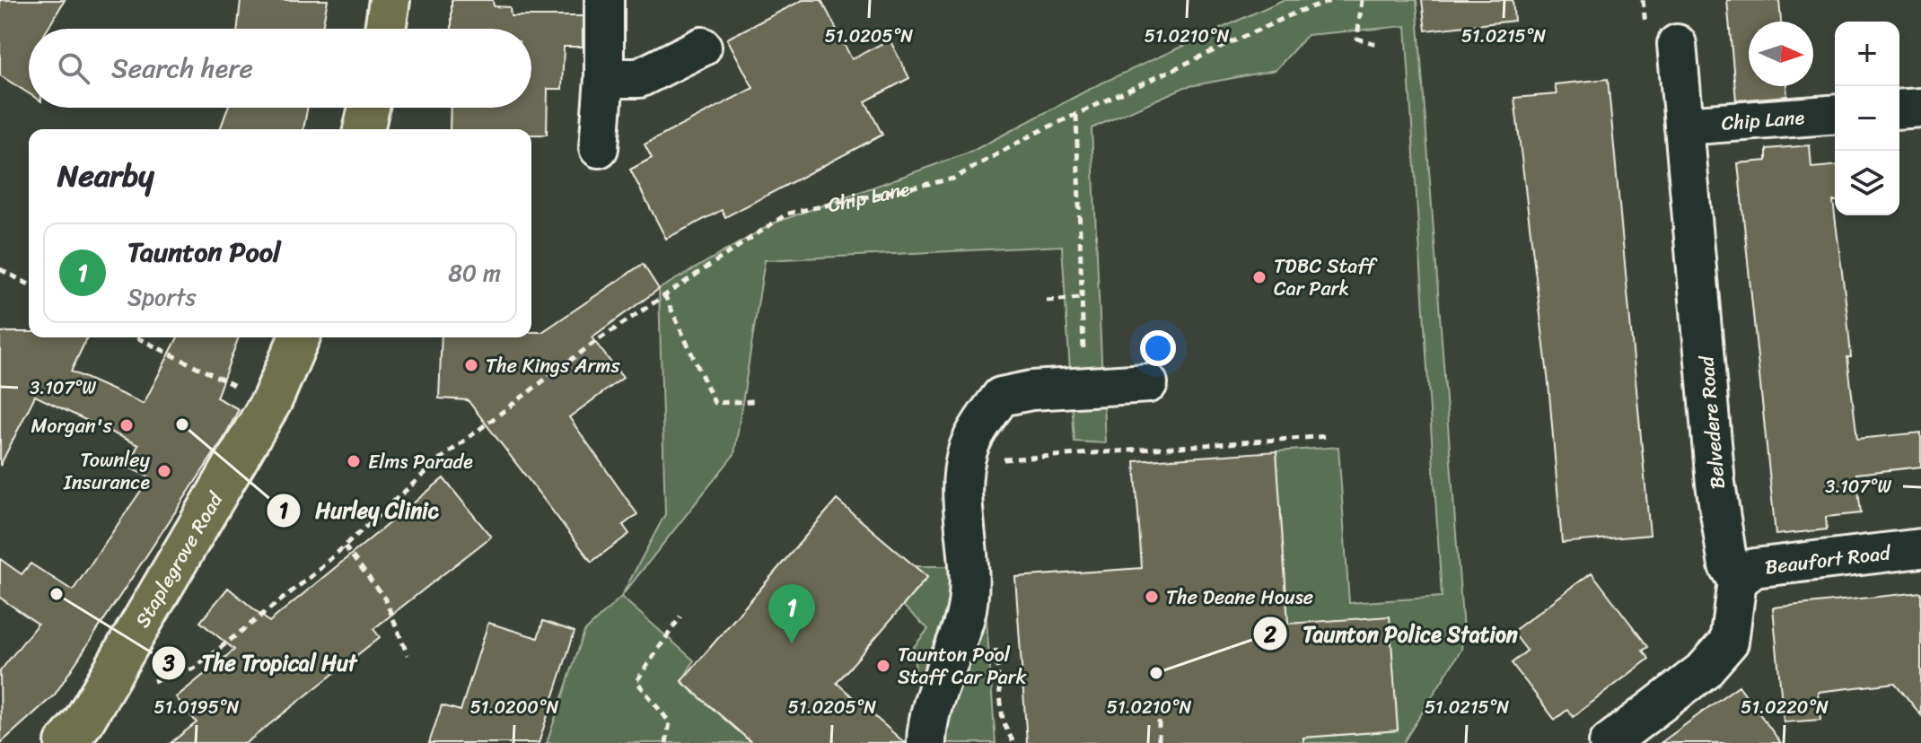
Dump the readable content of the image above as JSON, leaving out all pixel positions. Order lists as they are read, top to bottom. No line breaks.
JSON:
{"streets":{"main road":["Staplegrove Road"],"street":["Chip Lane","Belvedere Road","Beaufort Road"]},"crossings":[["Chip Lane","Belvedere Road"],["Chip Lane","Staplegrove Road"],["Belvedere Road","Beaufort Road"]],"places":["TDBC Staff Car Park","The Kings Arms","Hurley Clinic","Morgan's","Elms Parade","Townley Insurance","The Tropical Hut","The Deane House","Taunton Pool Staff Car Park","Taunton Police Station"],"north":"right","page":{"map_buttons":["+","−"],"search":"Search here","heading":"Nearby","list":[{"mark":"1","name":"Taunton Pool","note":"Sports","value":"80 m"}],"pins":"1"},"coordinates":["51.0205°N","51.0210°N","51.0215°N","3.107°W","51.0195°N","51.0200°N","51.0220°N"]}
